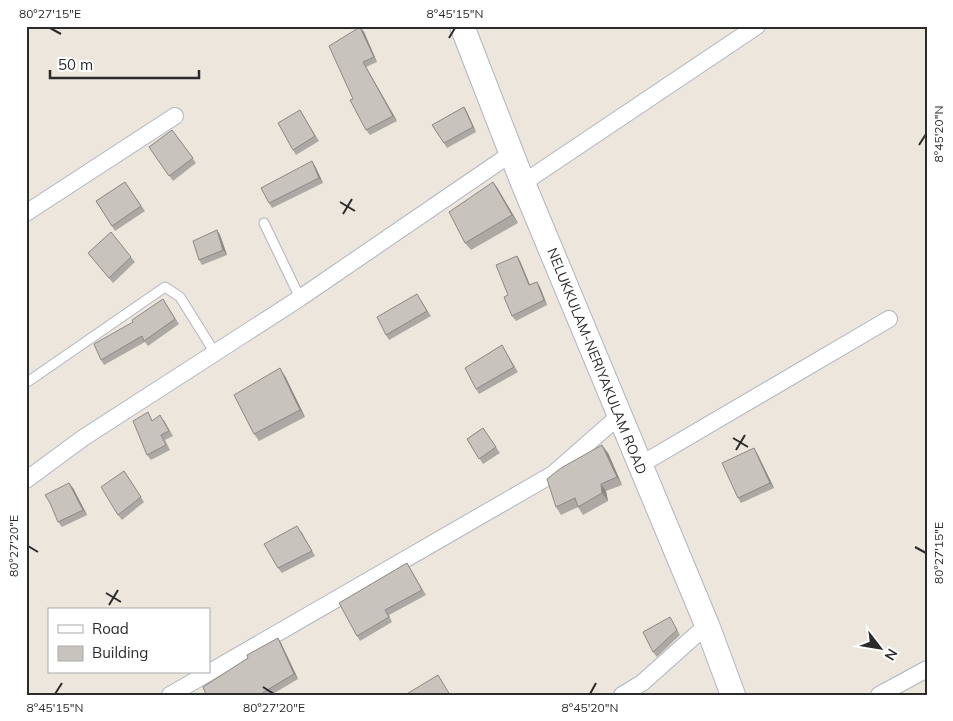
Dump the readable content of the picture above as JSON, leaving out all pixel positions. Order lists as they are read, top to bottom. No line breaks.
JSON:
{"streets":{"main road":["NELUKKULAM-NERIYAKULAM ROAD"]},"legend":["Road","Building"],"scale_bar":"50 m","north":"bottom right","coordinates":["80°27'15\"E","8°45'15\"N","8°45'20\"N","80°27'20\"E"]}
